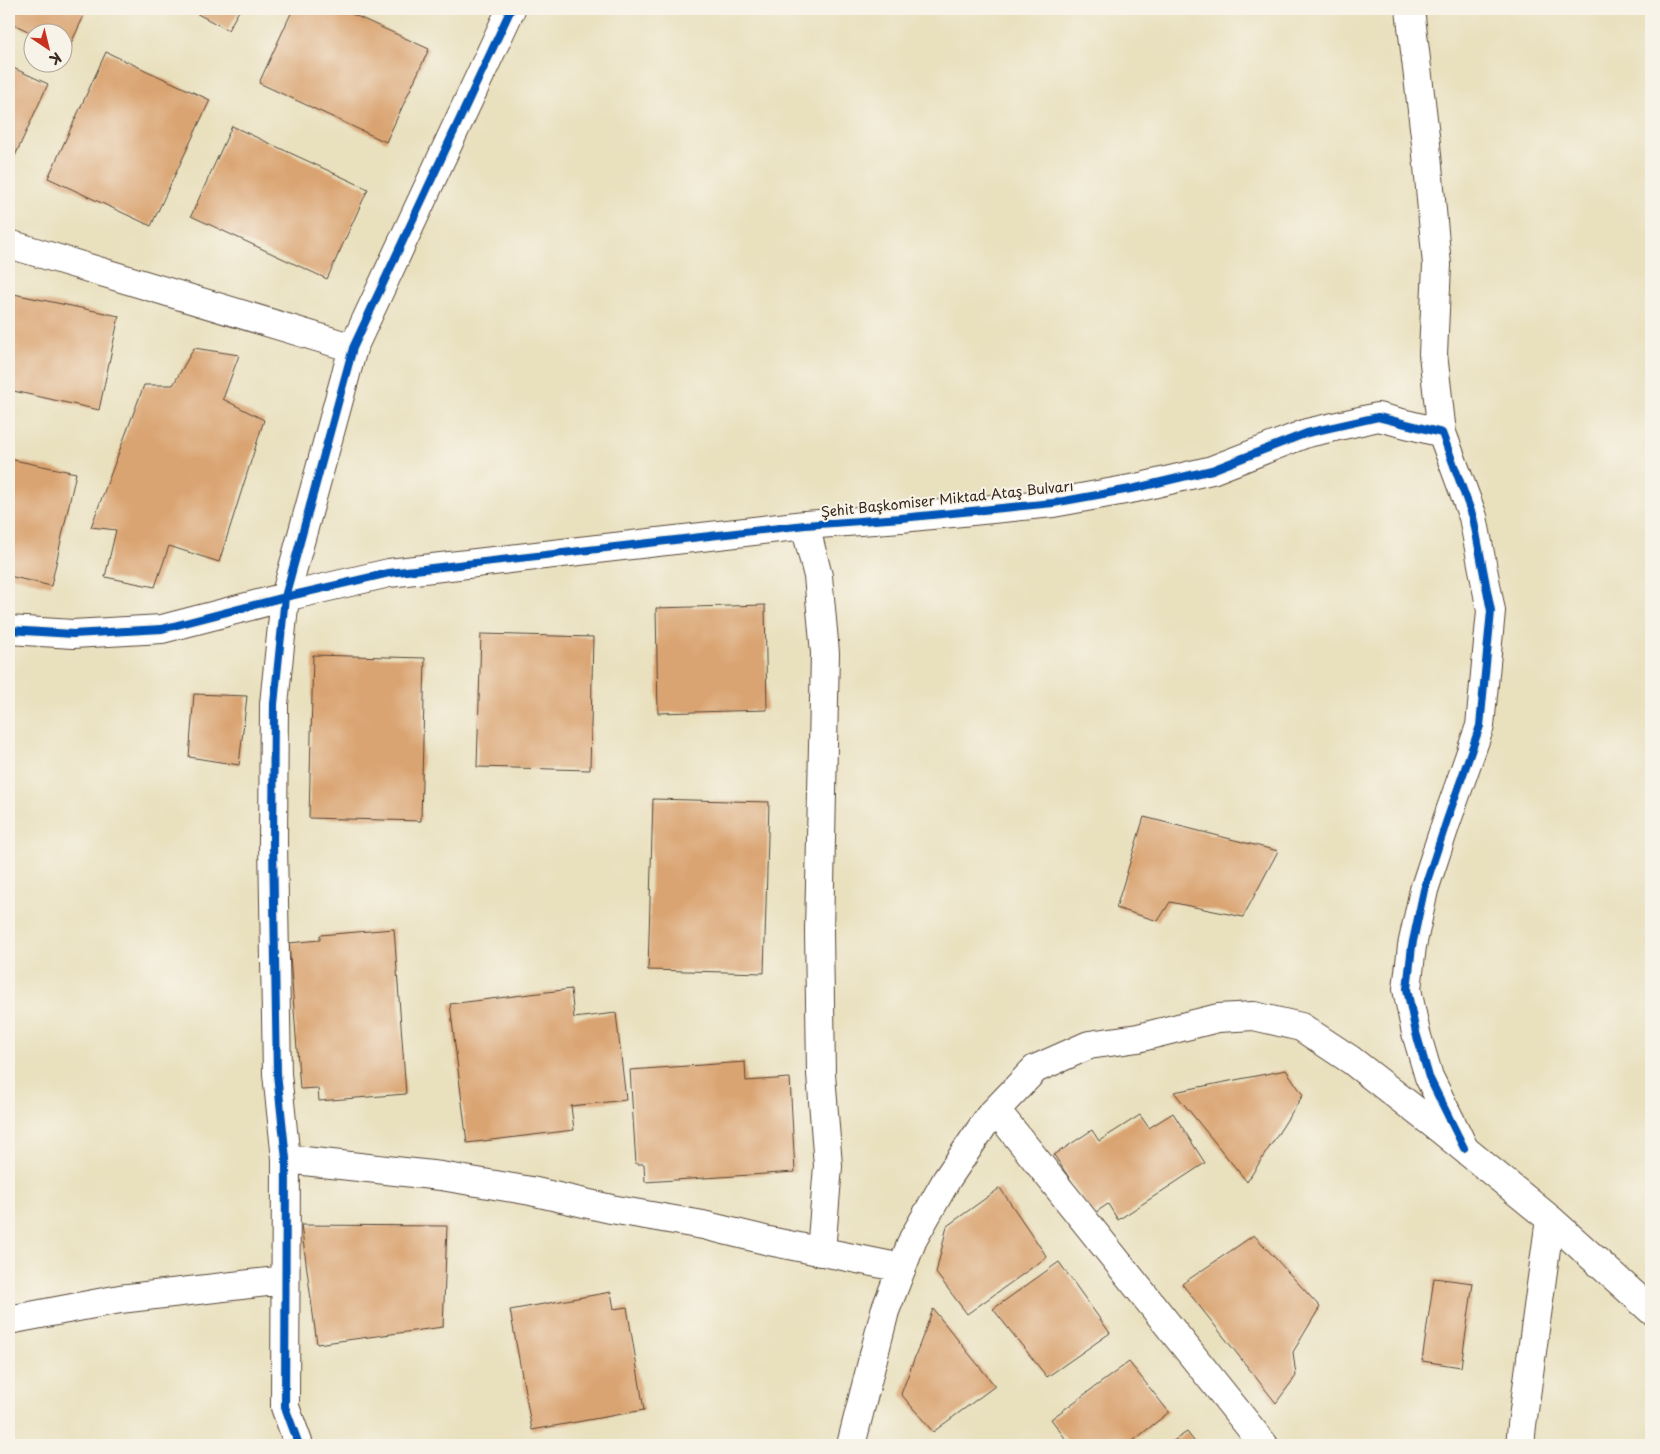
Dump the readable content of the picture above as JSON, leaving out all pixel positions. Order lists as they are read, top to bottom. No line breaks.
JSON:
{"streets":{"street":["Şehit Başkomiser Miktad Ataş Bulvarı"]},"north":"bottom right"}
